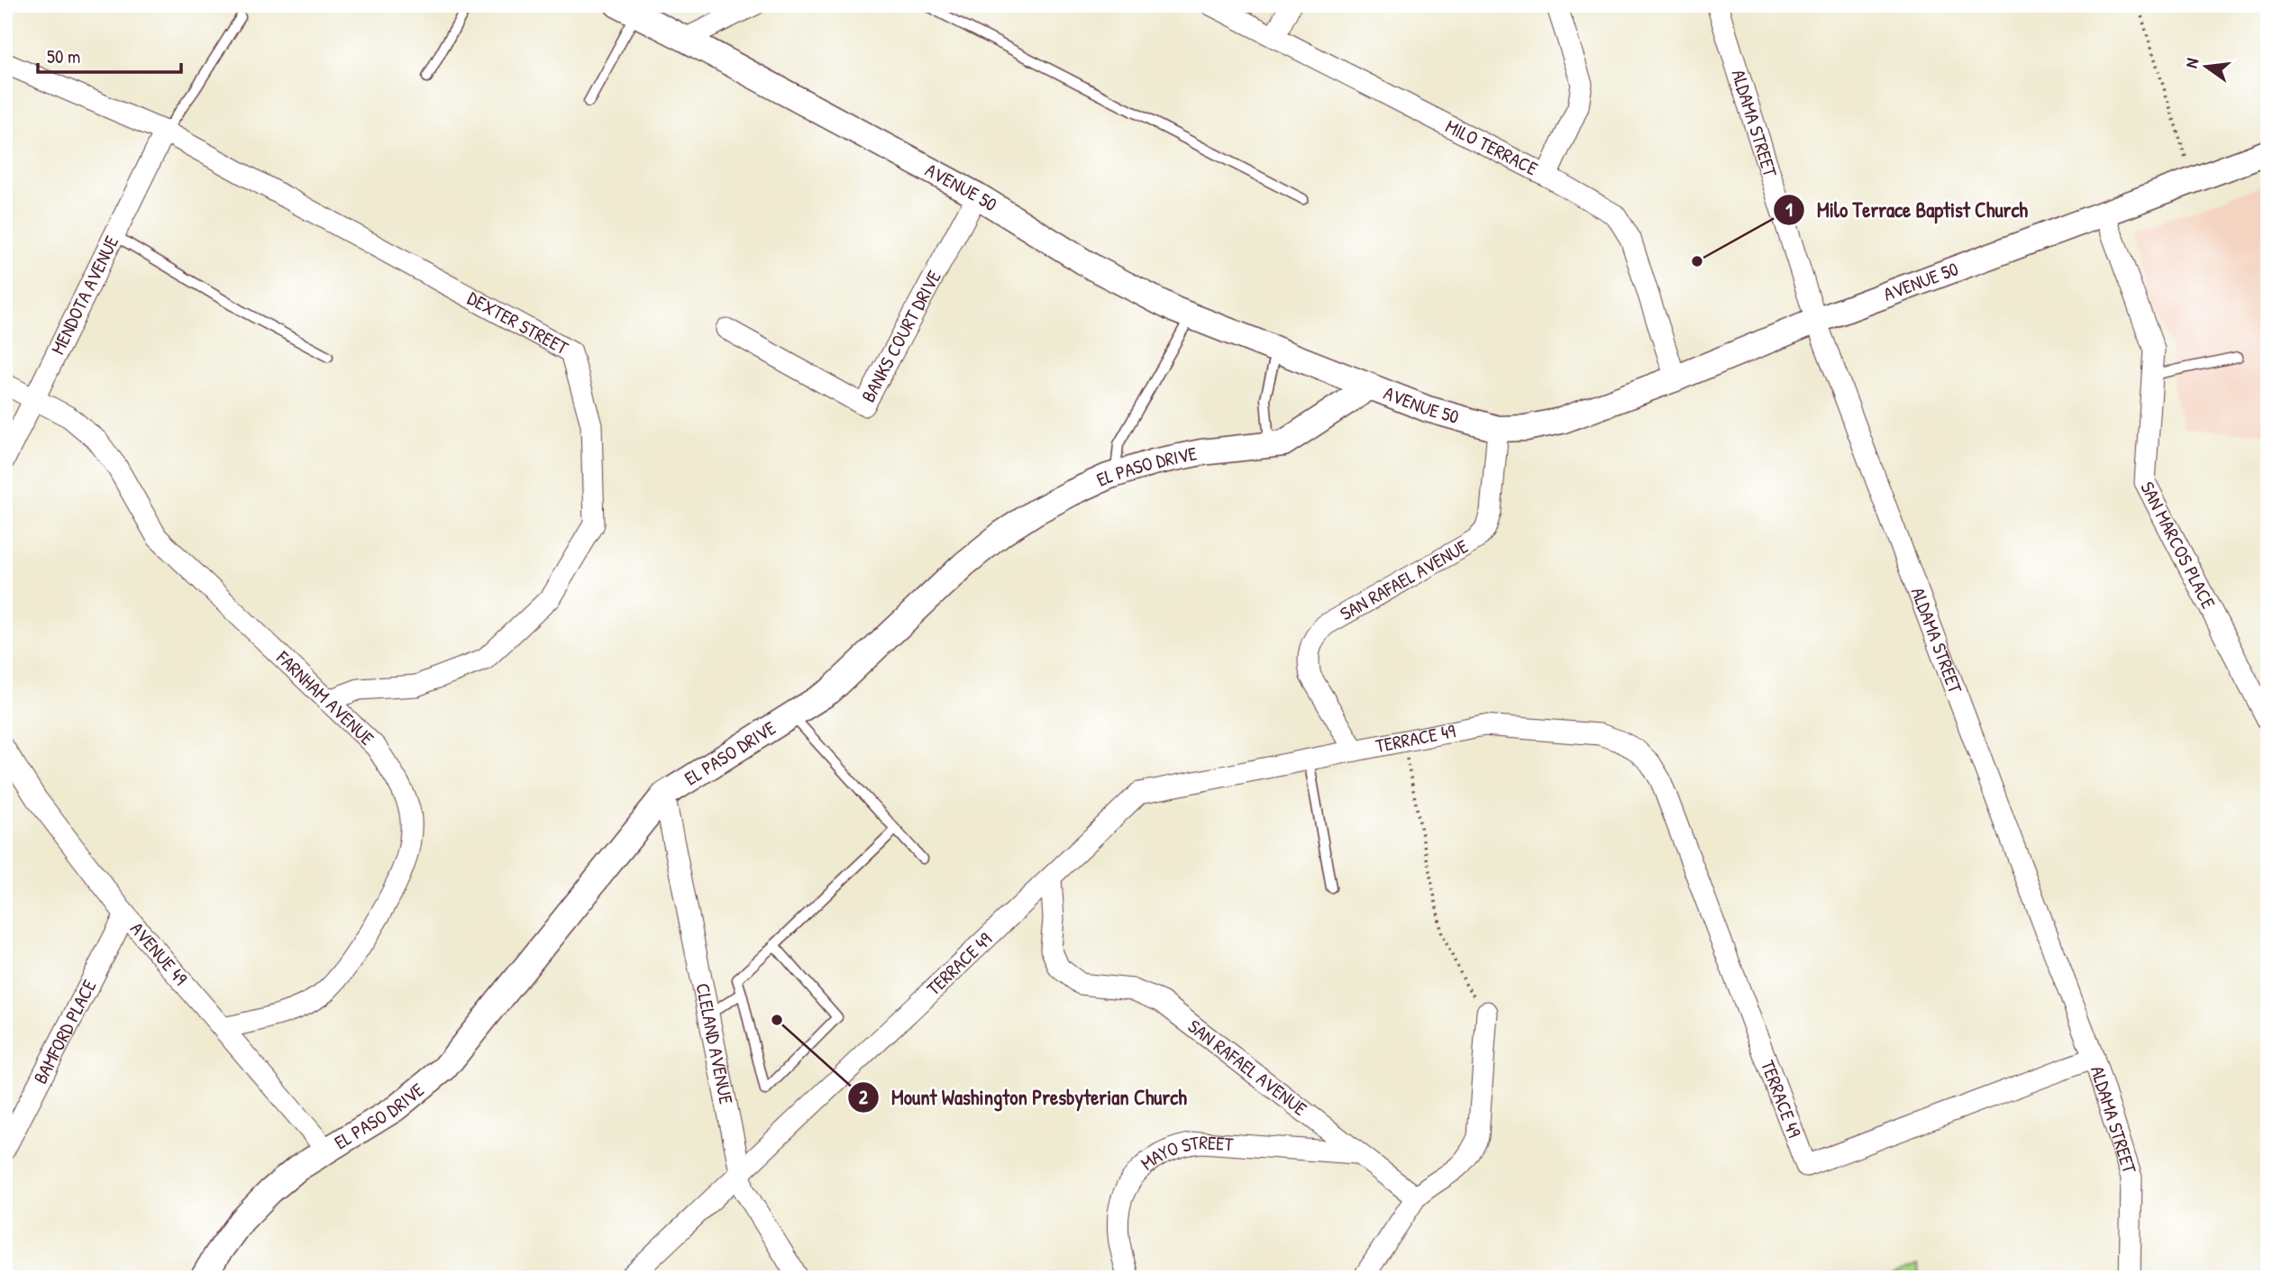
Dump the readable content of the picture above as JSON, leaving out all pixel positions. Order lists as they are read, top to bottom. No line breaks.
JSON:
{"streets":{"street":["ALDAMA STREET","MILO TERRACE","AVENUE 50","MENDOTA AVENUE","DEXTER STREET","BANKS COURT DRIVE","EL PASO DRIVE","SAN MARCOS PLACE","SAN RAFAEL AVENUE","FARNHAM AVENUE","TERRACE 49","AVENUE 49","BAMFORD PLACE","CLELAND AVENUE","MAYO STREET"]},"crossings":[["ALDAMA STREET","AVENUE 50"],["ALDAMA STREET","TERRACE 49"],["MILO TERRACE","AVENUE 50"],["AVENUE 50","BANKS COURT DRIVE"],["AVENUE 50","EL PASO DRIVE"],["AVENUE 50","SAN MARCOS PLACE"],["AVENUE 50","SAN RAFAEL AVENUE"],["MENDOTA AVENUE","DEXTER STREET"],["MENDOTA AVENUE","FARNHAM AVENUE"],["DEXTER STREET","FARNHAM AVENUE"],["EL PASO DRIVE","AVENUE 49"],["EL PASO DRIVE","CLELAND AVENUE"],["SAN RAFAEL AVENUE","TERRACE 49"],["SAN RAFAEL AVENUE","MAYO STREET"],["FARNHAM AVENUE","AVENUE 49"],["TERRACE 49","CLELAND AVENUE"],["AVENUE 49","BAMFORD PLACE"]],"places":["Milo Terrace Baptist Church","Mount Washington Presbyterian Church"],"scale_bar":"50 m","north":"left"}
